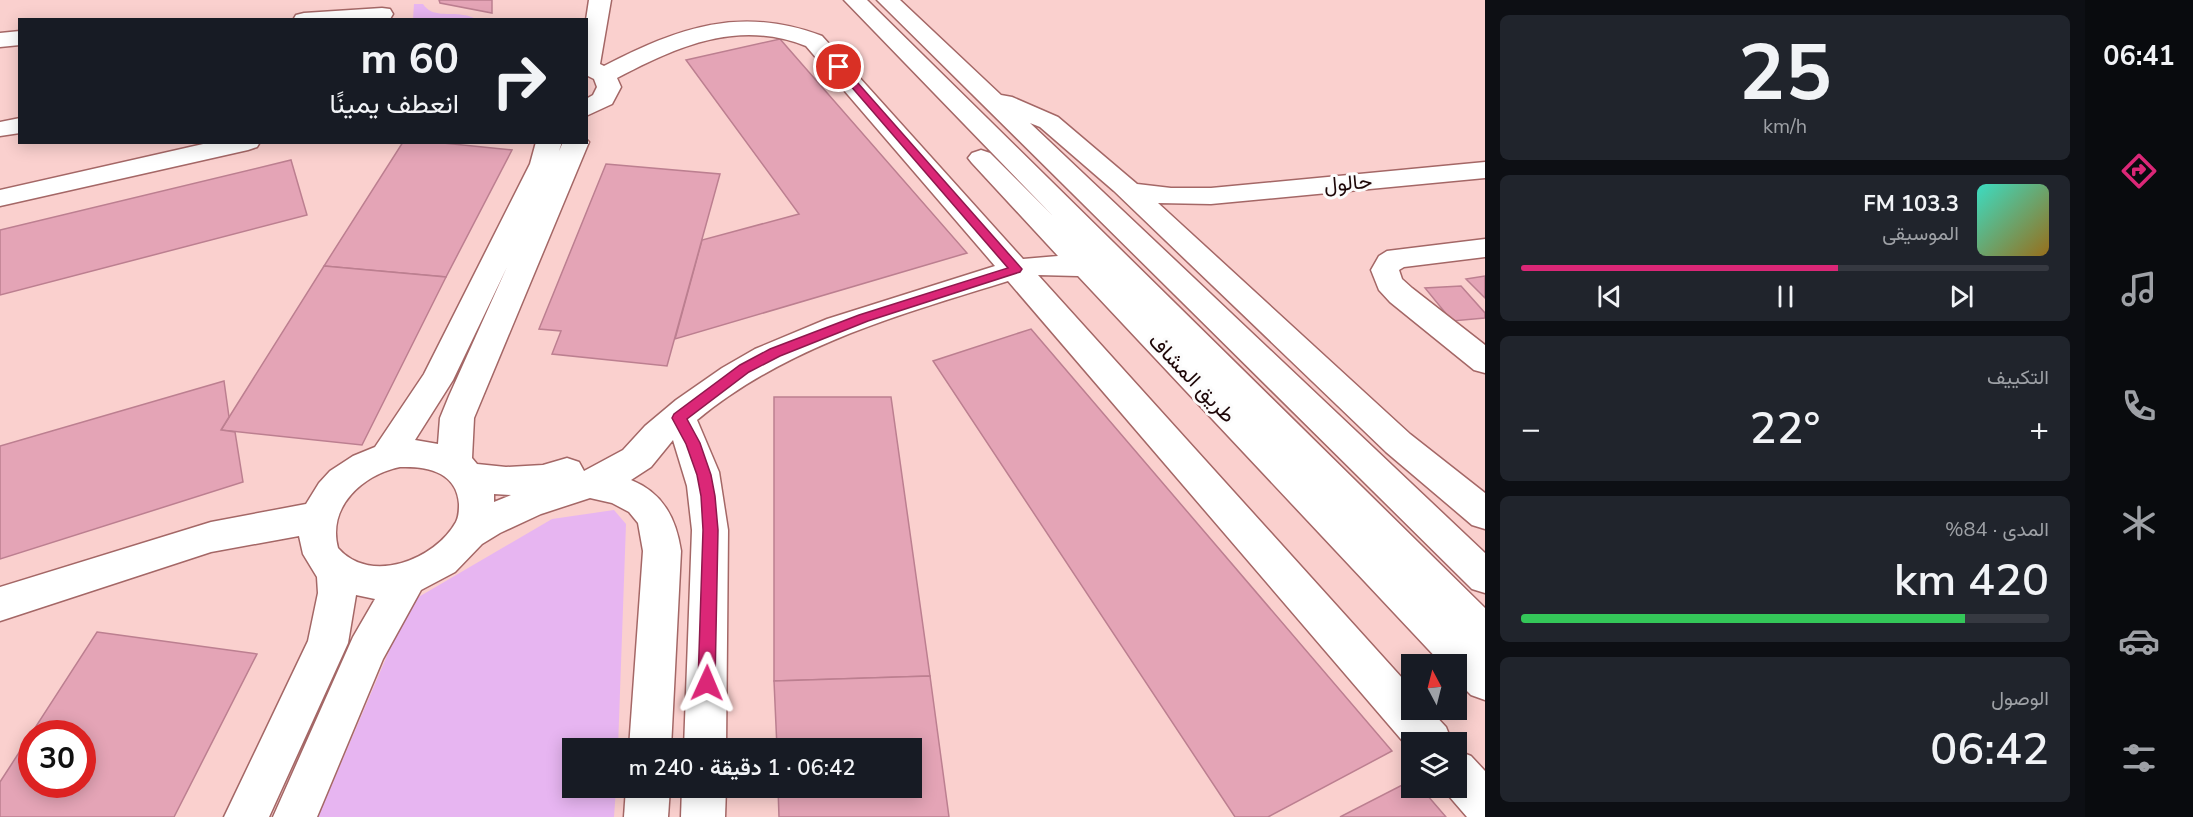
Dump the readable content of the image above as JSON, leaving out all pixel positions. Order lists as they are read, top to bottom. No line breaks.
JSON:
{"streets":{"street":["حالول","طريق المشاف"]},"north":"top","page":{"tabs":"06:41","tile":[["25","km/h"],"التكييف",["المدى · 84%","420 km"],["الوصول","06:42"]],"turn":["60 m","انعطف يمينًا"],"song":["103.3 FM","الموسيقى"],"heat":["−","22°","+"],"limit":"30","trip":"06:42 · 1 دقيقة · 240 m"}}
